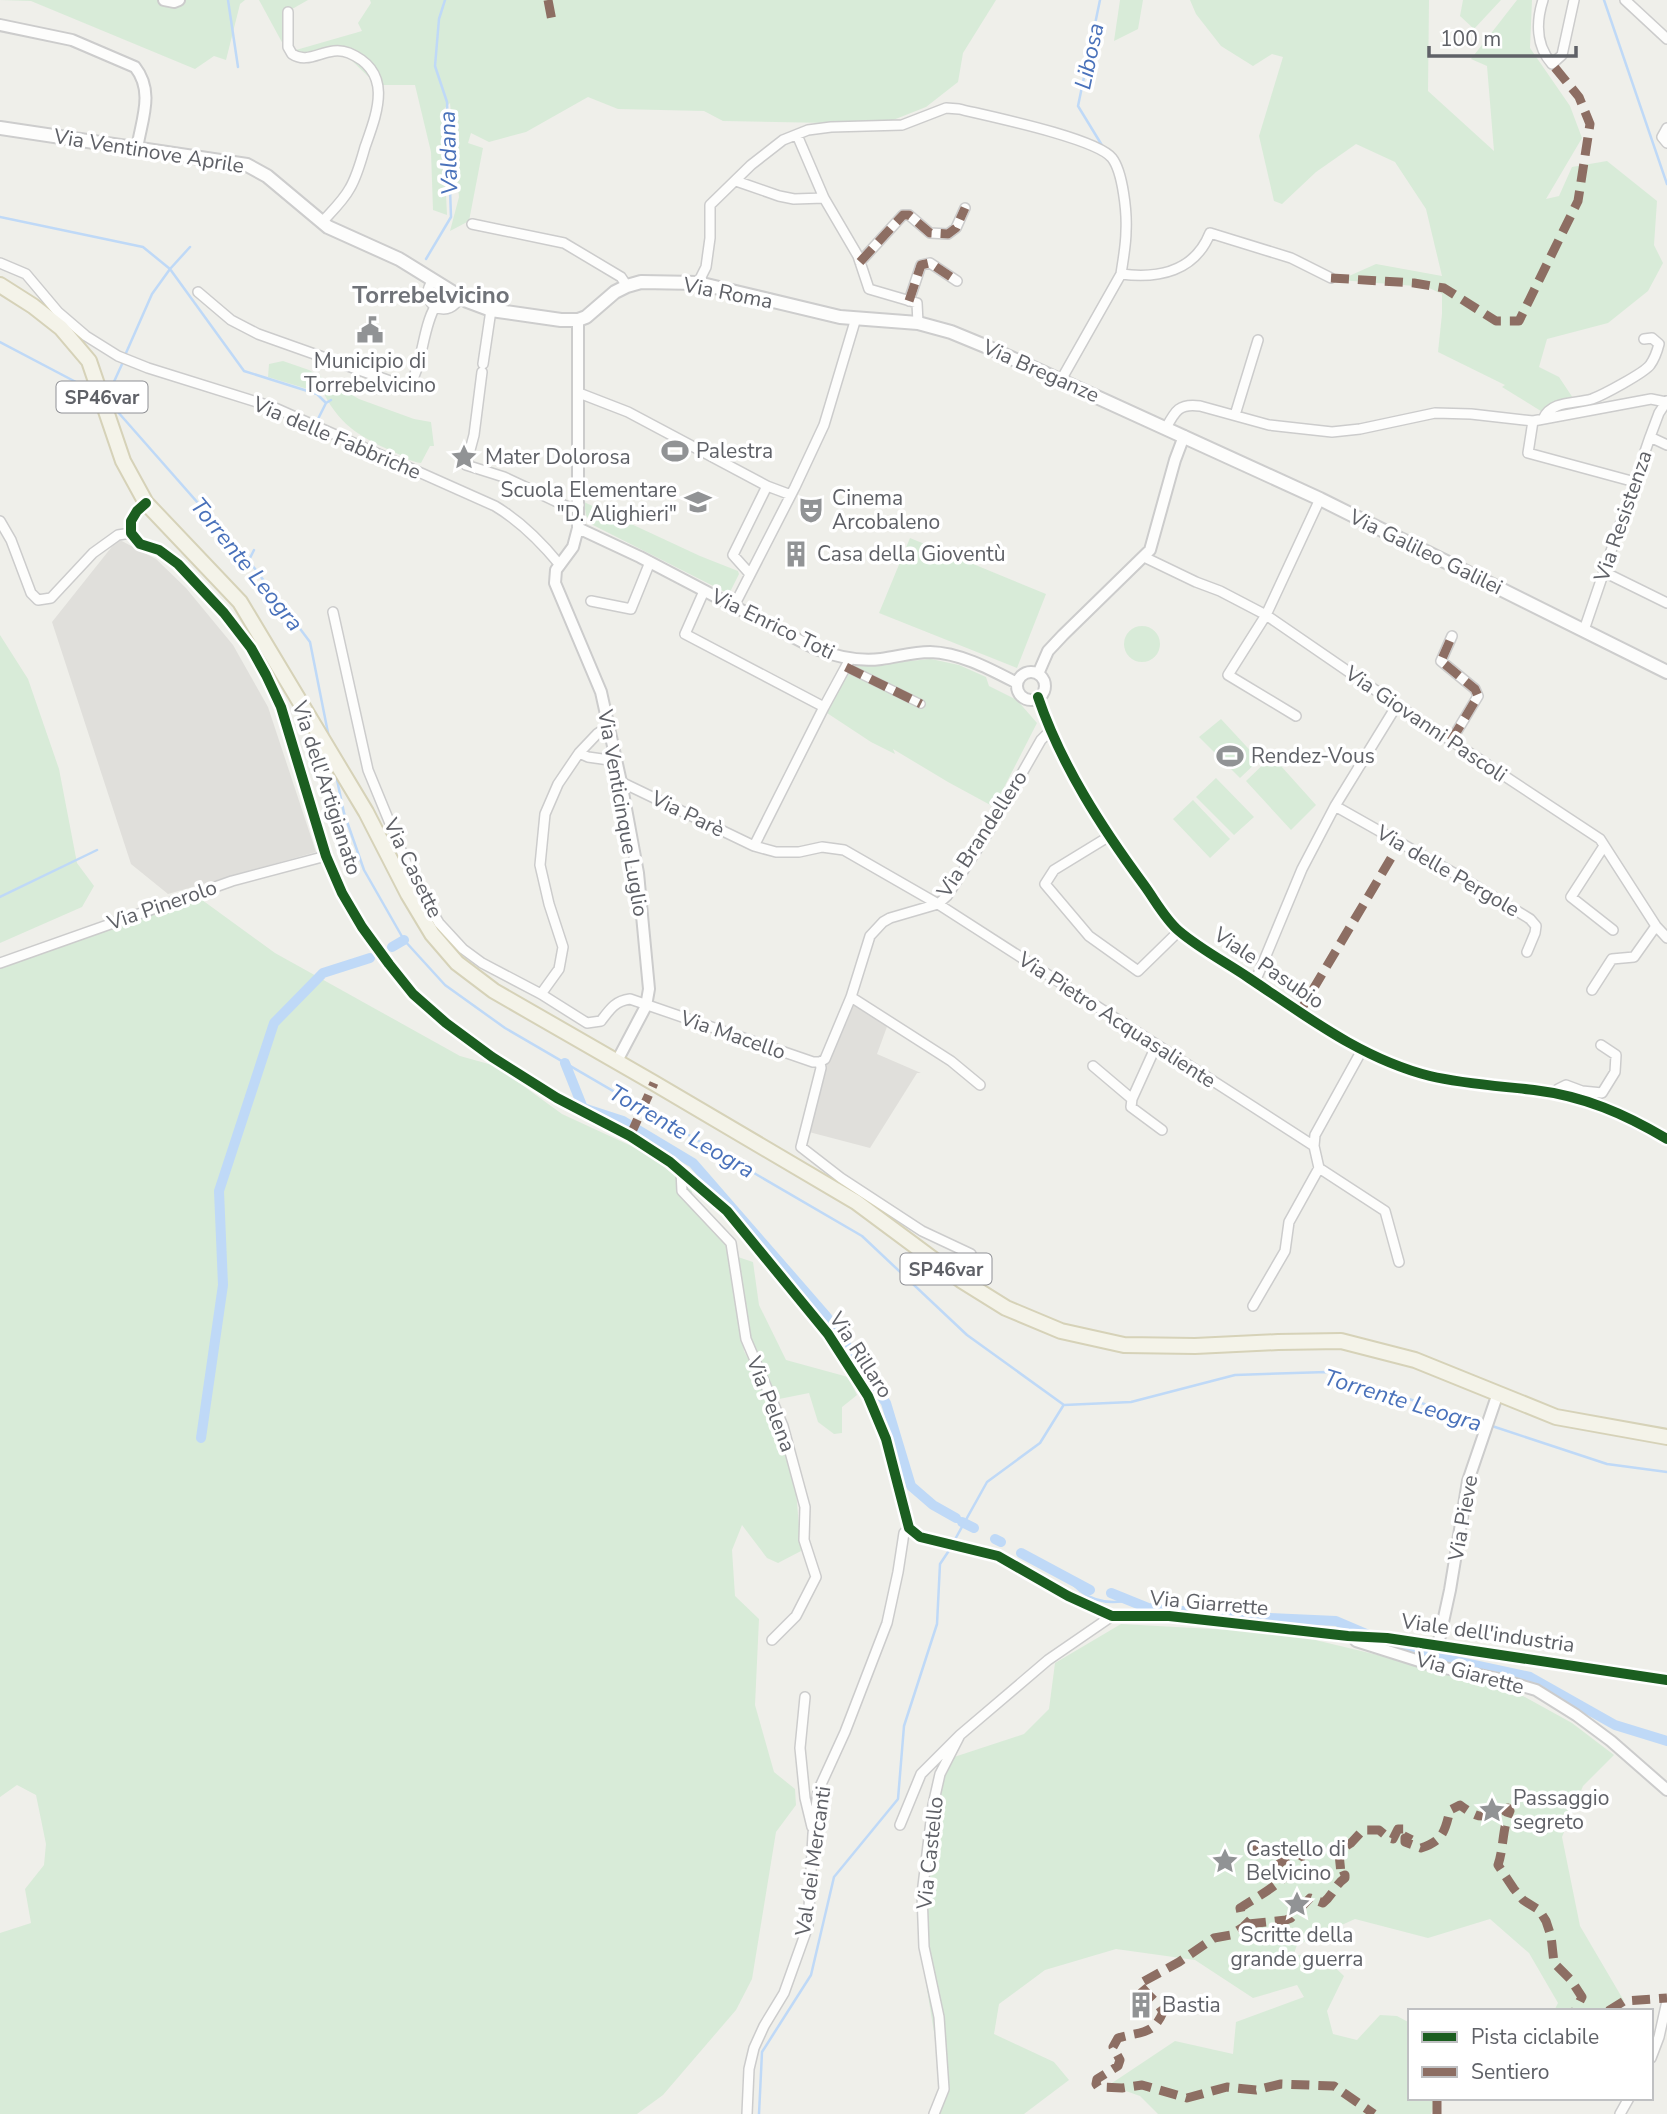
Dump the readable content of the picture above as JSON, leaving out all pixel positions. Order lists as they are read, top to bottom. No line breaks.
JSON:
{"streets":{"main road":["Via Ventinove Aprile","Via Roma","Via Breganze","SP46var","Via Galileo Galilei"],"street":["Via delle Fabbriche","Via Resistenza","Via Enrico Toti","Via Giovanni Pascoli","Via dell'Artigianato","Via Venticinque Luglio","Via Parè","Via Brandellero","Via Casette","Via delle Pergole","Via Pinerolo","Viale Pasubio","Via Pietro Acquasaliente","Via Macello","Via Rillaro","Via Pelena","Via Pieve","Via Giarrette","Viale dell'industria","Via Giarette","Via Castello","Val dei Mercanti"]},"crossings":[["Via Roma","Via Breganze"],["Via Breganze","Via Galileo Galilei"],["SP46var","Via Venticinque Luglio"],["SP46var","Via Pieve"],["Via delle Fabbriche","Via Venticinque Luglio"],["Via Resistenza","Via Galileo Galilei"],["Via Enrico Toti","Viale Pasubio"],["Via dell'Artigianato","Via Pinerolo"],["Via dell'Artigianato","Via Rillaro"],["Via Venticinque Luglio","Via Parè"],["Via Venticinque Luglio","Via Casette"],["Via Venticinque Luglio","Via Macello"],["Via Parè","Via Pietro Acquasaliente"],["Via Brandellero","Viale Pasubio"],["Via Brandellero","Via Pietro Acquasaliente"],["Via Brandellero","Via Macello"],["Via Casette","Via Macello"],["Via Rillaro","Via Pelena"],["Via Rillaro","Val dei Mercanti"],["Via Pieve","Viale dell'industria"],["Via Giarrette","Viale dell'industria"],["Via Giarrette","Via Castello"],["Viale dell'industria","Via Giarette"]],"districts":["Torrebelvicino"],"water":["Libosa","Valdana","Torrente Leogra"],"places":{"public building":["Municipio di Torrebelvicino"],"sports":["Palestra","Rendez-Vous"],"place":["Mater Dolorosa","Passaggio segreto","Castello di Belvicino","Scritte della grande guerra"],"school or university":["Scuola Elementare \"D. Alighieri\""],"theatre":["Cinema Arcobaleno"],"building":["Casa della Gioventù","Bastia"]},"legend":["Pista ciclabile","Sentiero"],"scale_bar":"100 m"}
